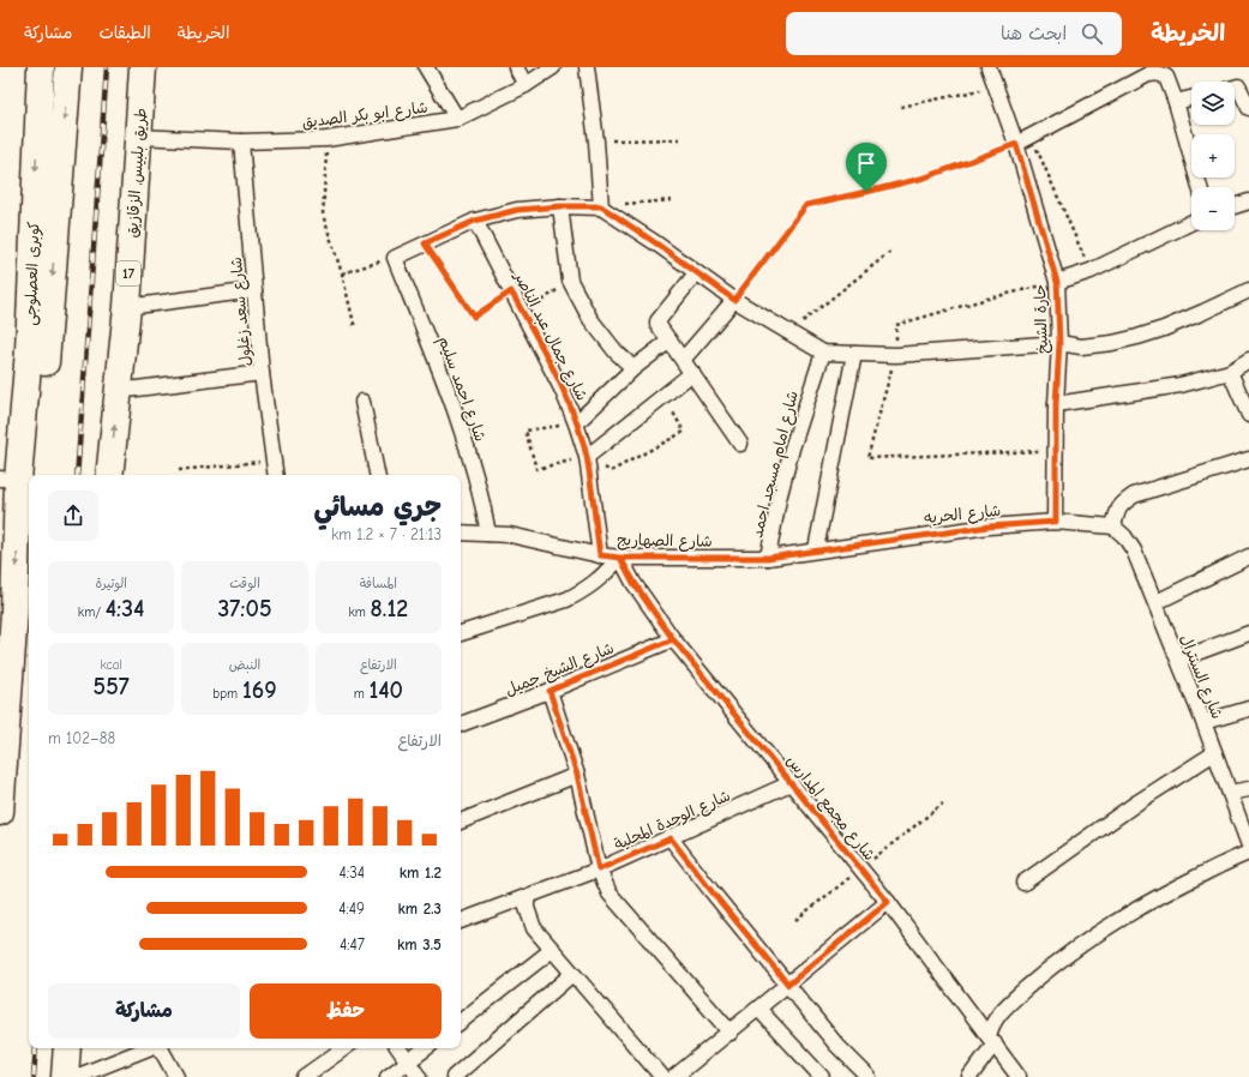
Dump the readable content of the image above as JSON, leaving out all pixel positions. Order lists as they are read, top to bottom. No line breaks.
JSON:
{"streets":{"highway":["طريق بلبيس, الزقازيق","كوبرى العصلوجى","17"],"street":["شارع ابو بكر الصديق","شارع سعد زغلول","حارة الشيخ","شارع جمال عبد الناصر","شارع احمد سليم","شارع امام مسجد احمد","شارع الحريه","شارع الصهاريج","شارع الشيخ جميل","شارع السنترال","شارع مجمع المدارس","شارع الوحدة المحلية"]},"crossings":[["شارع ابو بكر الصديق","طريق بلبيس, الزقازيق"],["شارع ابو بكر الصديق","شارع سعد زغلول"],["حارة الشيخ","شارع الحريه"],["شارع جمال عبد الناصر","شارع الصهاريج"],["شارع احمد سليم","شارع الصهاريج"],["شارع امام مسجد احمد","شارع الصهاريج"],["شارع الحريه","شارع الصهاريج"],["شارع الحريه","شارع السنترال"],["شارع الصهاريج","شارع مجمع المدارس"],["شارع الشيخ جميل","شارع مجمع المدارس"],["شارع مجمع المدارس","شارع الوحدة المحلية"]],"page":{"header":"الخريطة","search":"ابحث هنا","nav":["الخريطة","الطبقات","مشاركة"],"map_buttons":["+","−"],"heading":["جري مسائي","21:13 · 7 × 1.2 km"],"stats":[["المسافة","8.12 km"],["الوقت","37:05"],["الوتيرة","4:34 /km"],["الارتفاع","140 m"],["النبض","169 bpm"],["kcal","557"]],"chart":["الارتفاع","88–102 m"],"list":[{"name":"1.2 km","note":"4:34"},{"name":"2.3 km","note":"4:49"},{"name":"3.5 km","note":"4:47"}],"buttons":["حفظ","مشاركة"]}}
